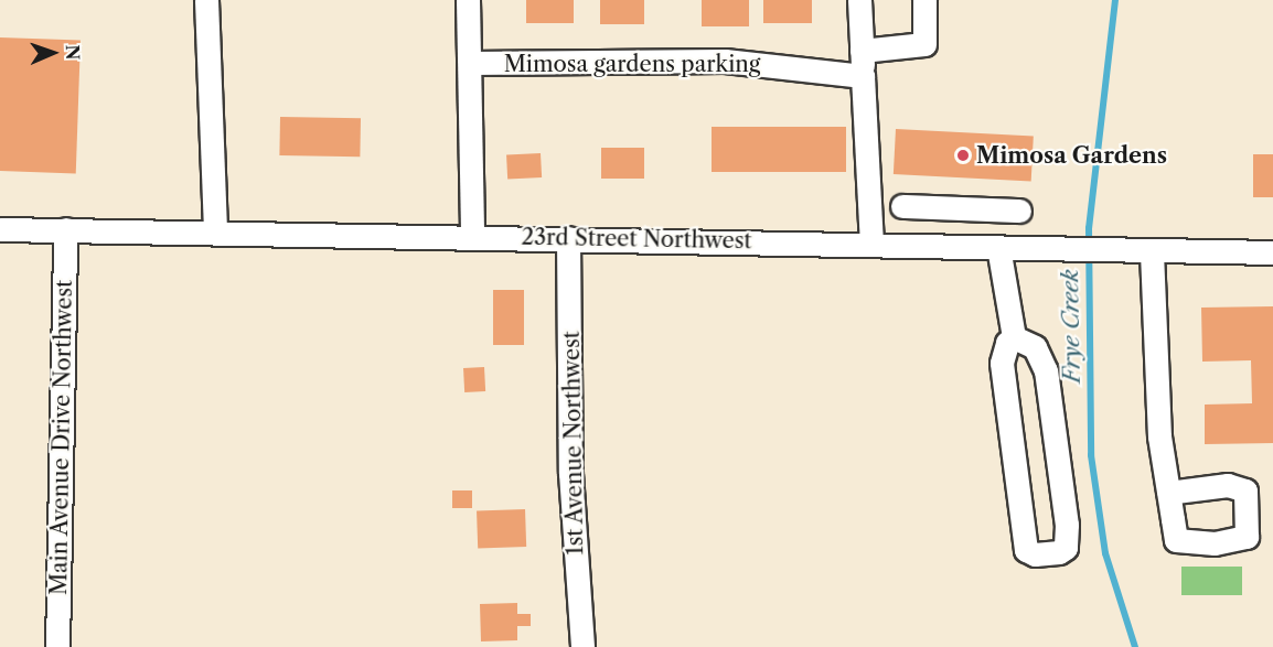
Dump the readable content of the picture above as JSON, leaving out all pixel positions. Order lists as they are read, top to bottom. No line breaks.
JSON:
{"streets":{"street":["Mimosa gardens parking","23rd Street Northwest","Main Avenue Drive Northwest","1st Avenue Northwest"]},"crossings":[["23rd Street Northwest","Main Avenue Drive Northwest"],["23rd Street Northwest","1st Avenue Northwest"]],"water":["Frye Creek"],"places":["Mimosa Gardens"],"north":"right"}
